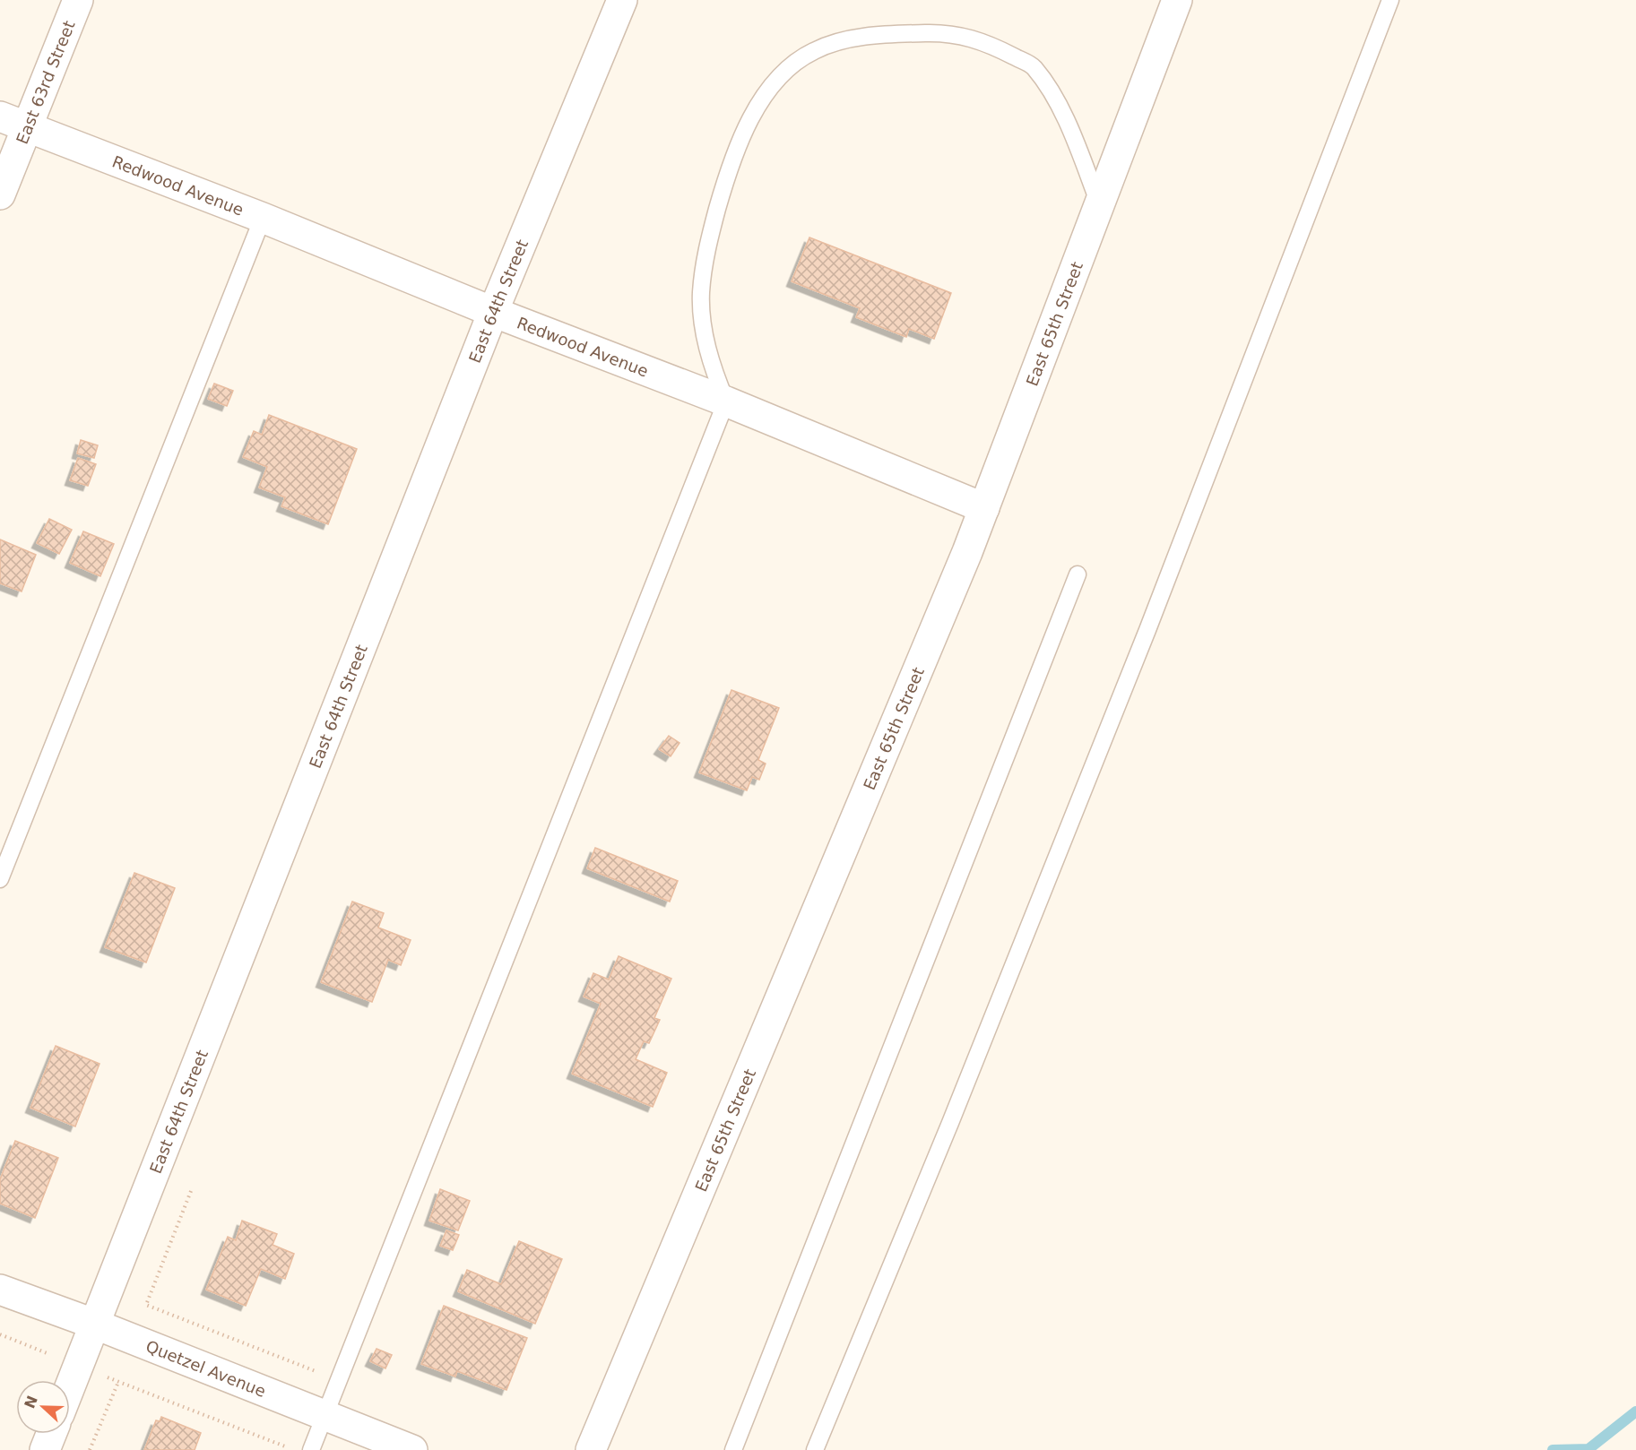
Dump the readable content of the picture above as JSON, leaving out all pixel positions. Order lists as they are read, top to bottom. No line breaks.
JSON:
{"streets":{"street":["East 63rd Street","Redwood Avenue","East 64th Street","East 65th Street","Quetzel Avenue"]},"crossings":[["East 63rd Street","Redwood Avenue"],["Redwood Avenue","East 64th Street"],["Redwood Avenue","East 65th Street"],["East 64th Street","Quetzel Avenue"]],"north":"left"}
